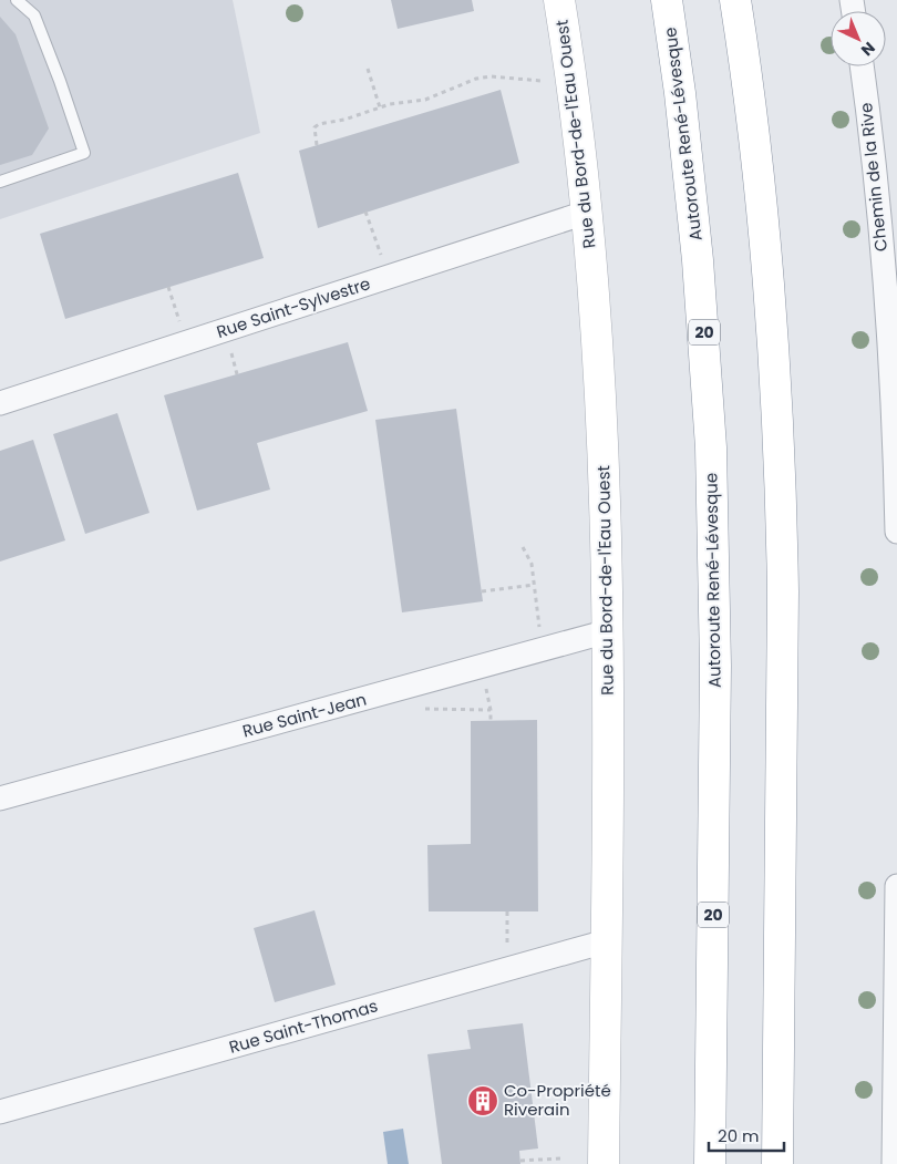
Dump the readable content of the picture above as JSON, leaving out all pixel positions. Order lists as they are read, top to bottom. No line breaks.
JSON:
{"streets":{"main road":["Rue du Bord-de-l'Eau Ouest","Autoroute René-Lévesque","20"],"street":["Chemin de la Rive","Rue Saint-Sylvestre","Rue Saint-Jean","Rue Saint-Thomas"]},"crossings":[["Rue du Bord-de-l'Eau Ouest","Rue Saint-Sylvestre"],["Rue du Bord-de-l'Eau Ouest","Rue Saint-Jean"],["Rue du Bord-de-l'Eau Ouest","Rue Saint-Thomas"]],"places":{"building":["Co-Propriété Riverain"]},"scale_bar":"20 m","north":"bottom right"}
